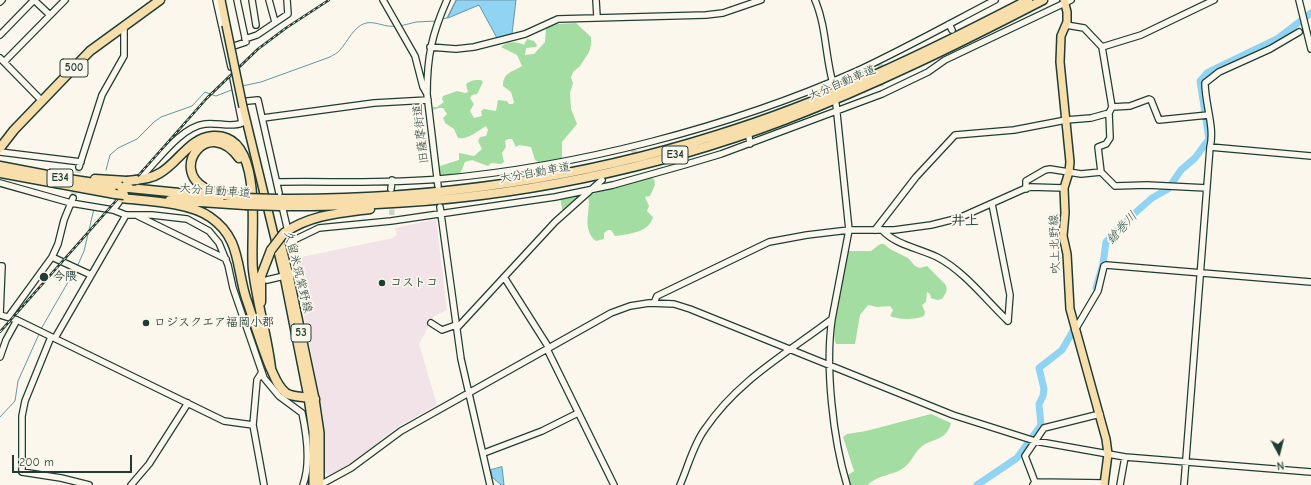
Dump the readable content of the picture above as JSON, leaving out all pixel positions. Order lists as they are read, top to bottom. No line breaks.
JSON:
{"streets":{"highway":["500","大分自動車道","E34"],"main road":["吹上北野線","久留米筑紫野線","53"],"street":["旧薩摩街道"]},"districts":["井上"],"water":["鎗巻川"],"places":["今隈","コストコ","ロジスクエア福岡小郡"],"scale_bar":"200 m","north":"bottom"}
